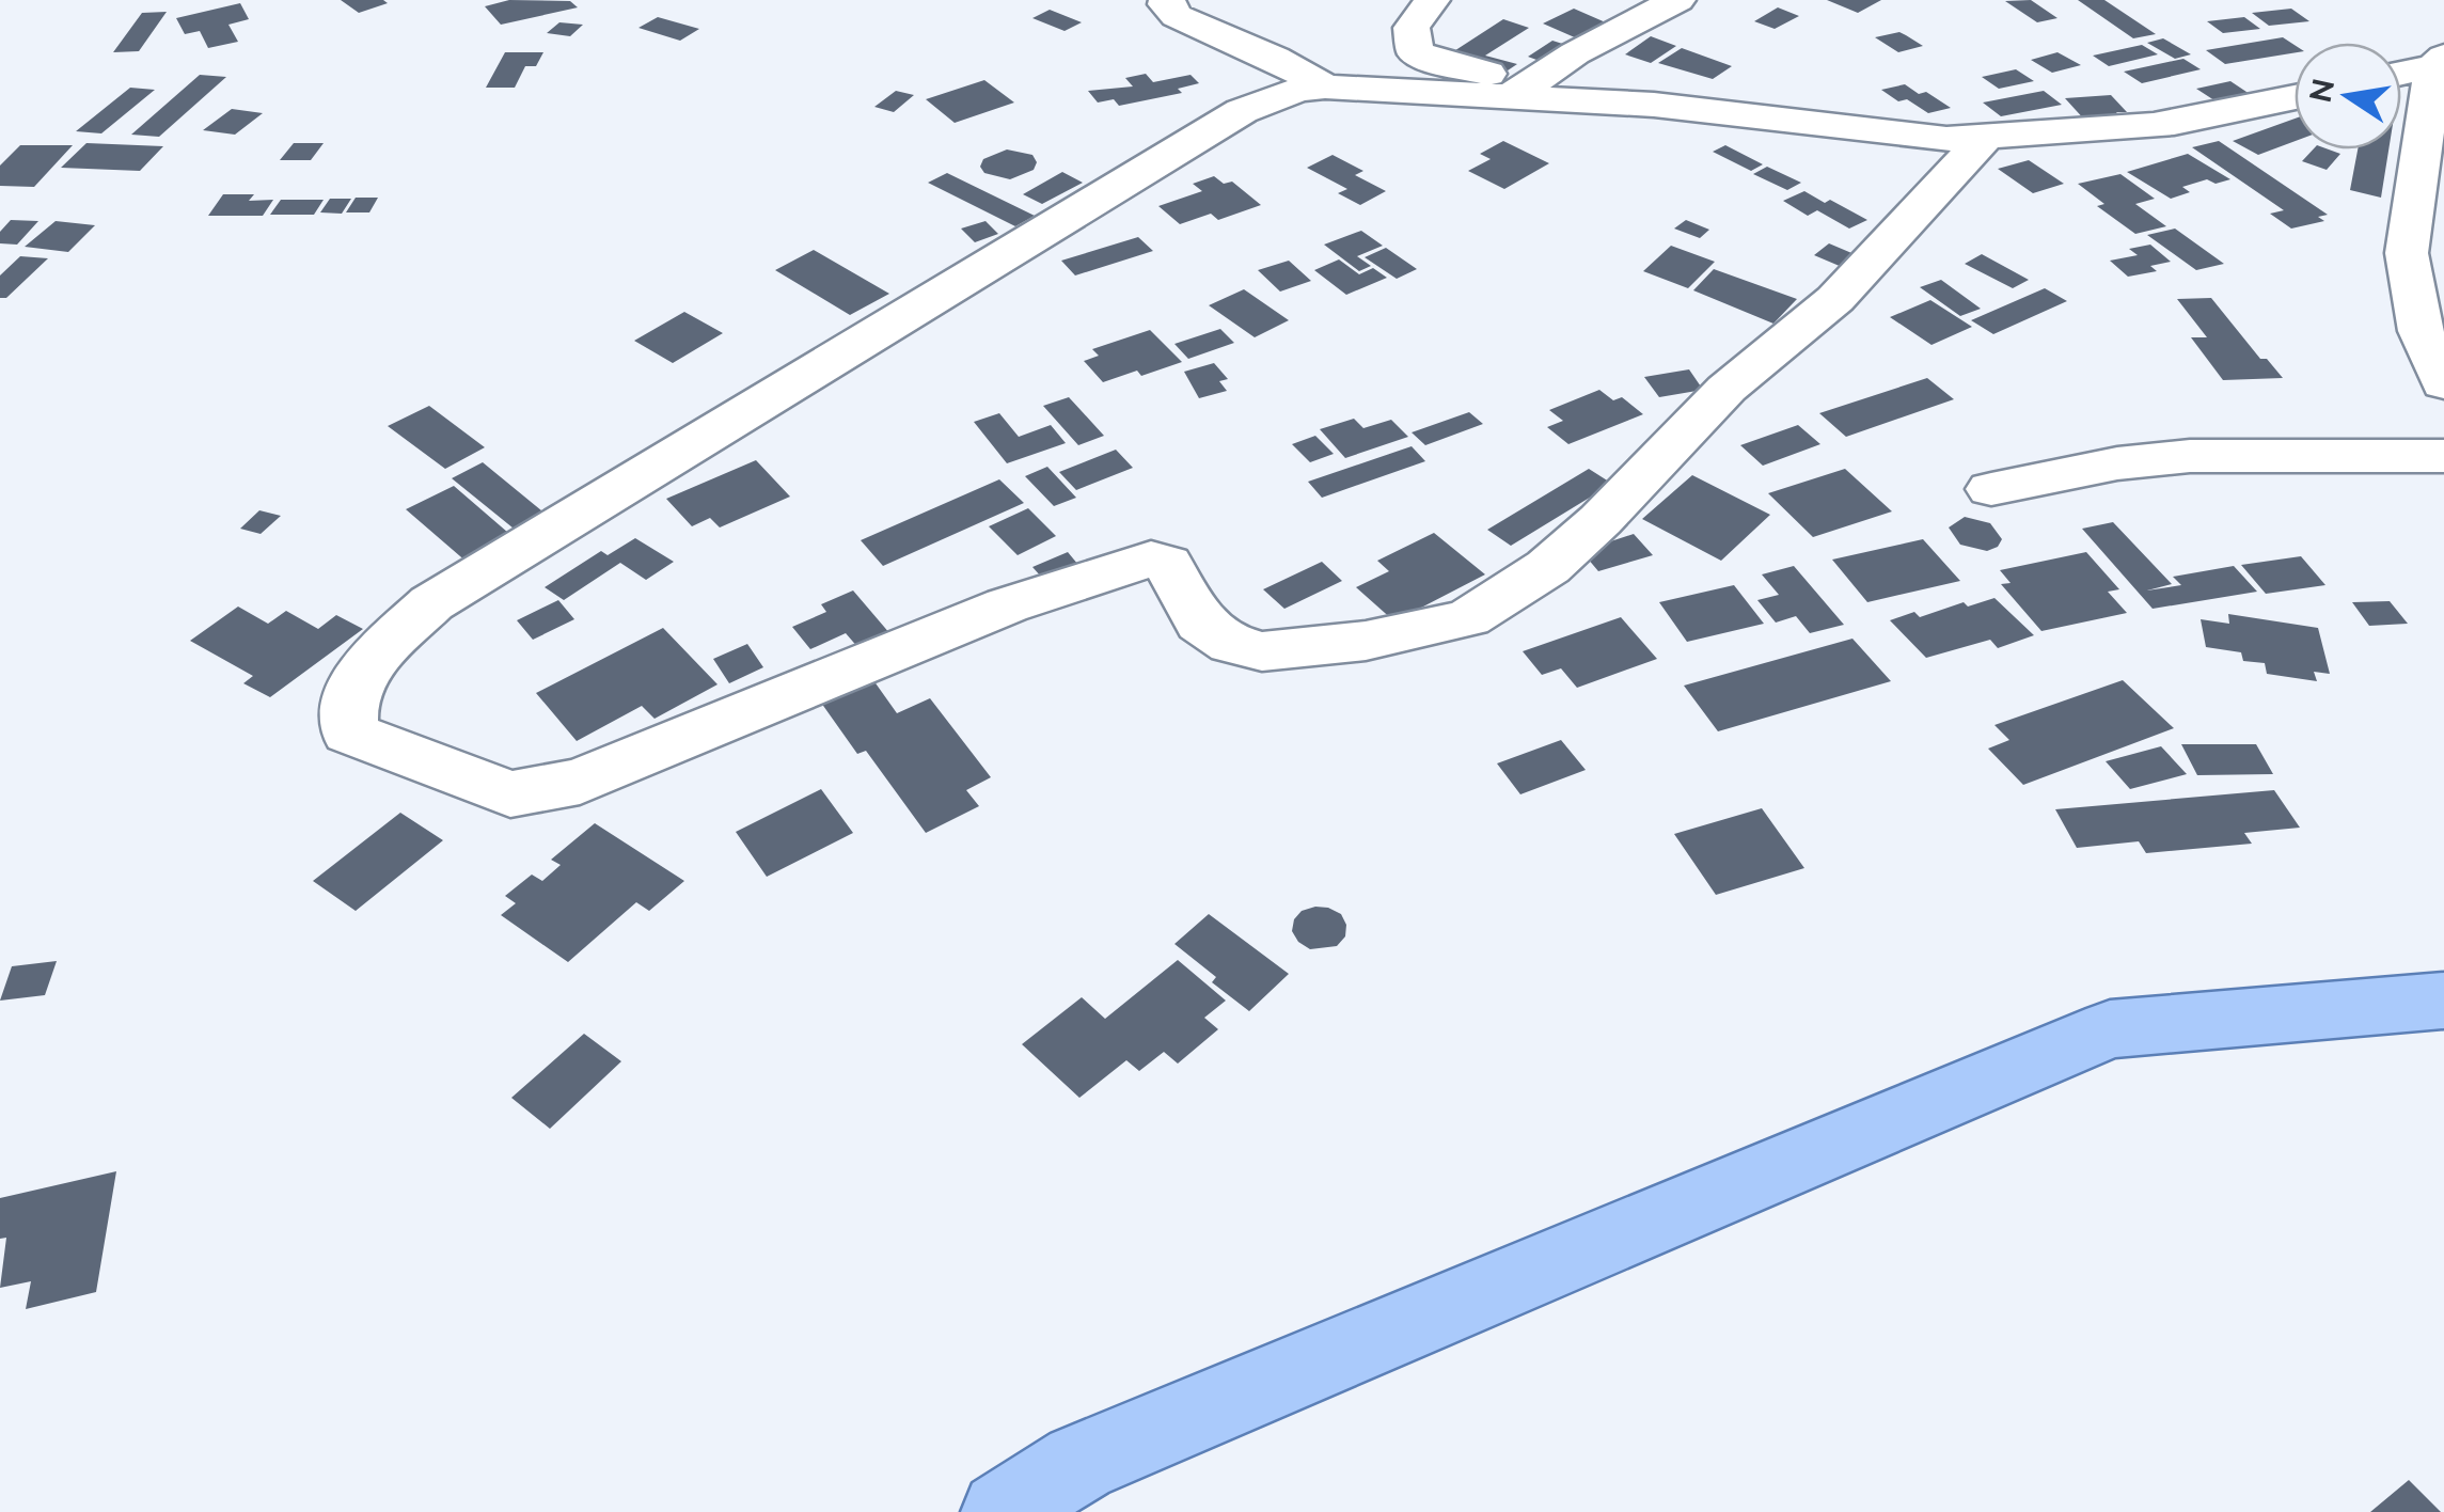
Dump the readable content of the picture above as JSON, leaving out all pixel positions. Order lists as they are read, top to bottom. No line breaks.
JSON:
{"north":"left"}
